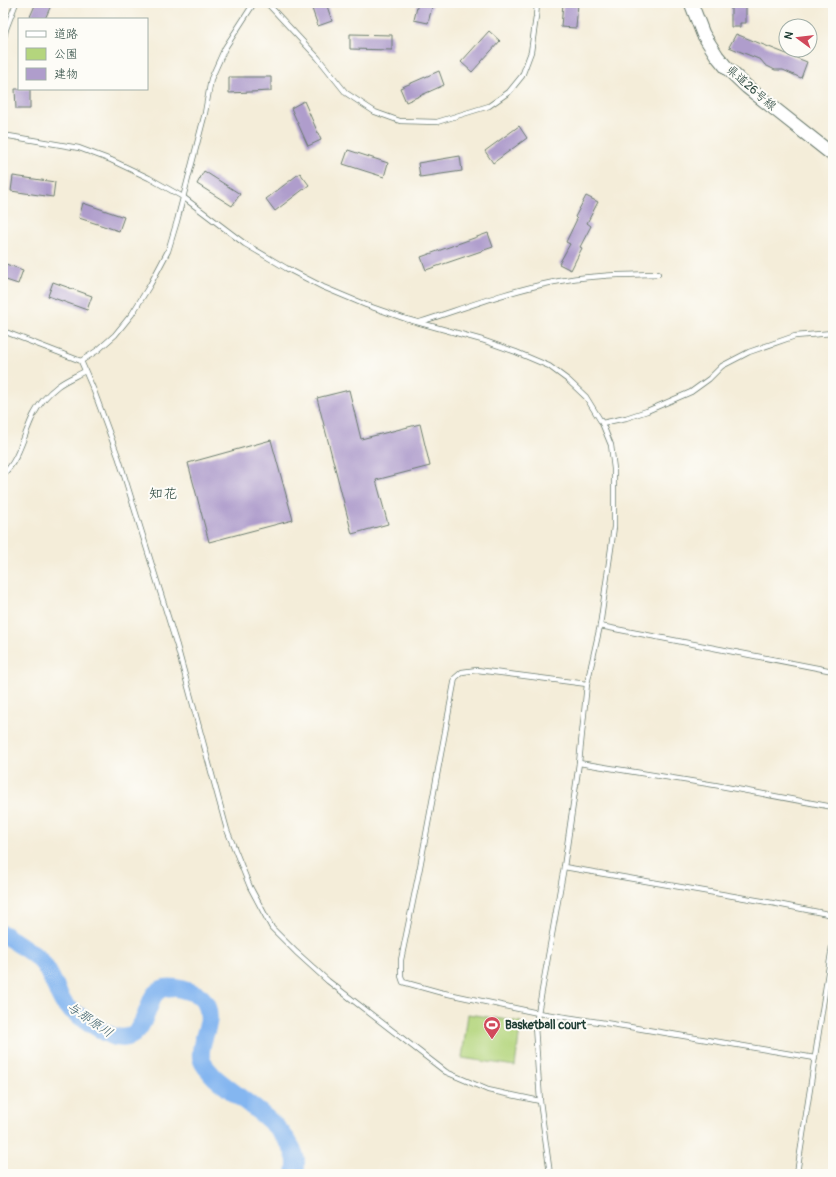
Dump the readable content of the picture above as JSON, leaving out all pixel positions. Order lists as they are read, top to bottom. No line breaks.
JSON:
{"streets":{"main road":["県道26号線"]},"districts":["知花"],"water":["与那原川"],"places":{"sports":["Basketball court"]},"legend":["道路","公園","建物"],"north":"left"}
